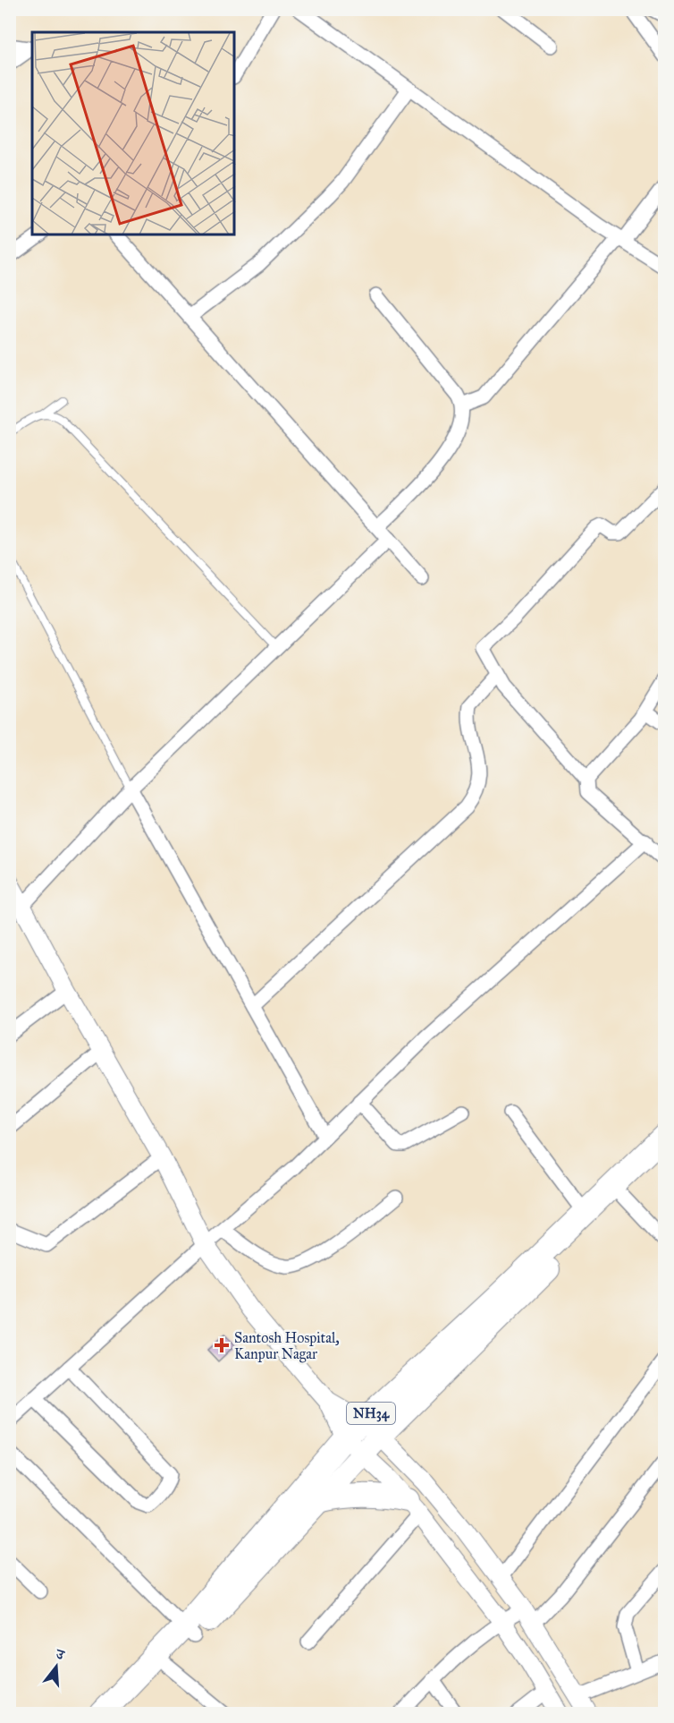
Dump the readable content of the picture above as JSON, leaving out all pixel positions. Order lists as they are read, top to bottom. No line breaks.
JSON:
{"streets":{"highway":["NH34"]},"places":{"health":["Santosh Hospital, Kanpur Nagar"]},"north":"top"}
